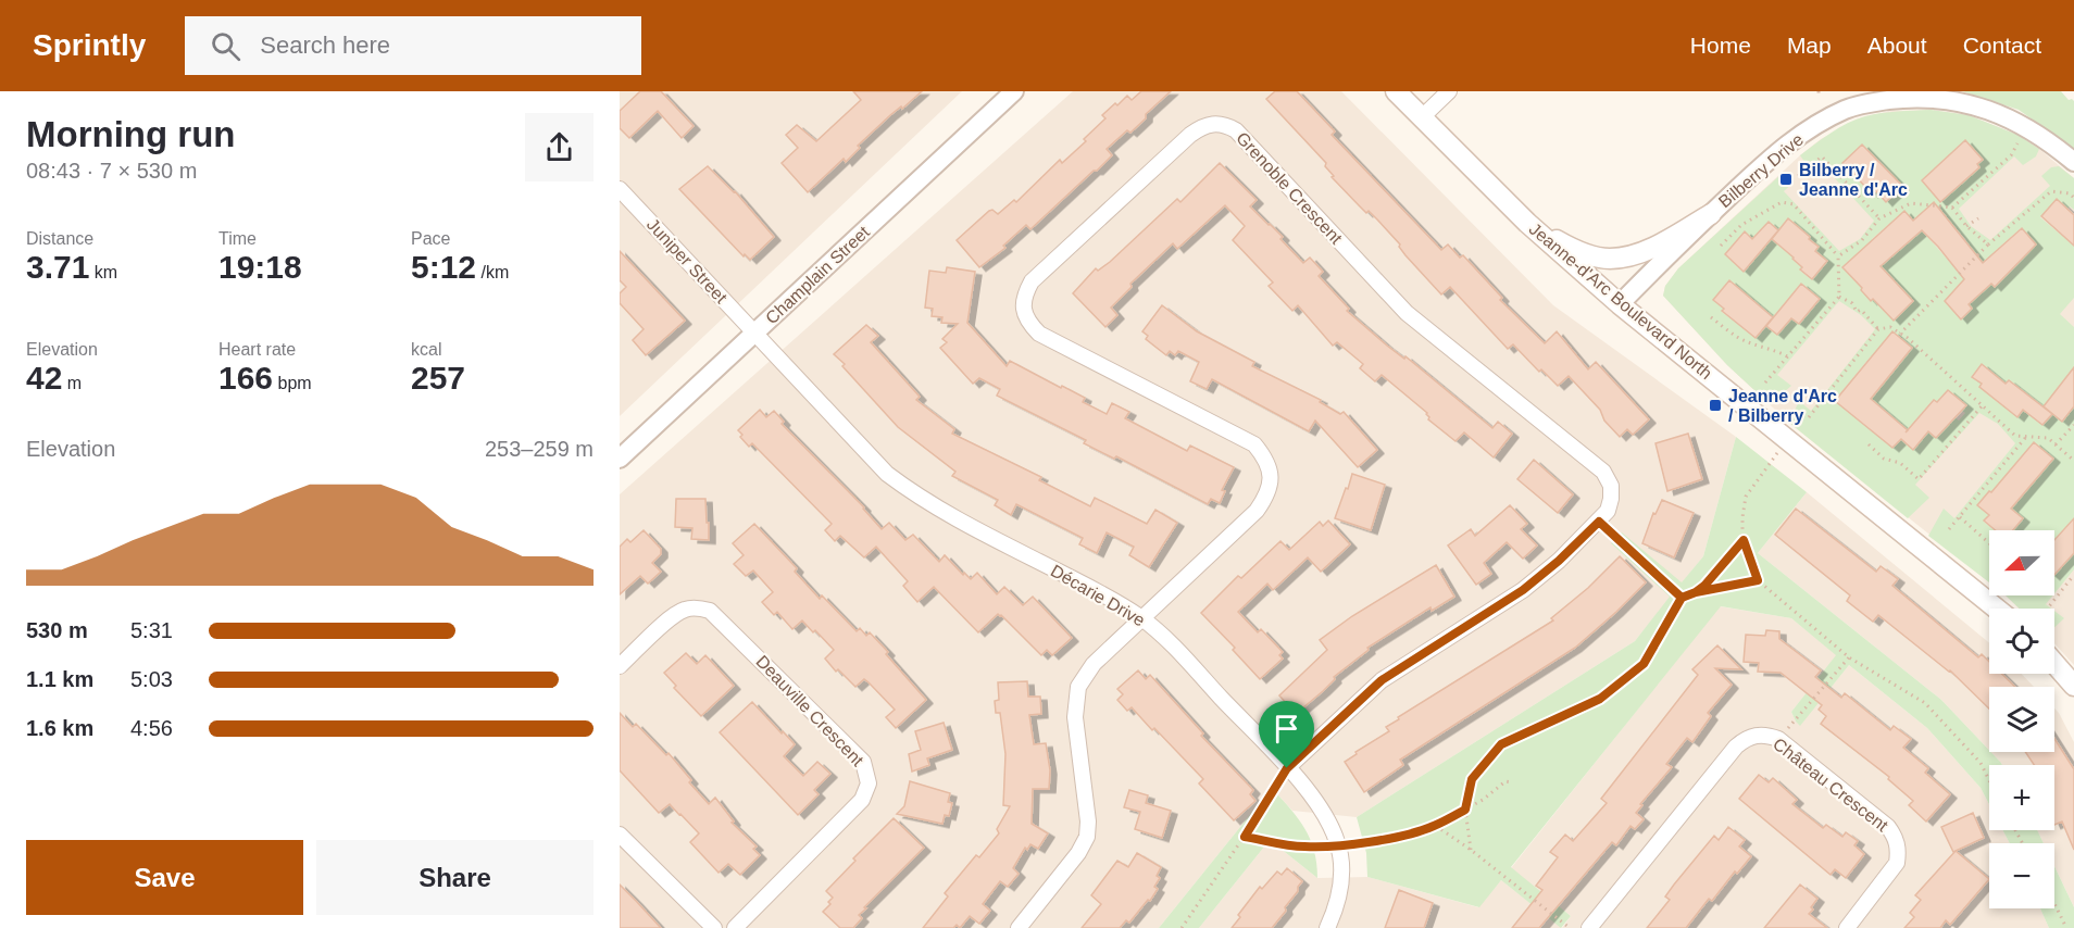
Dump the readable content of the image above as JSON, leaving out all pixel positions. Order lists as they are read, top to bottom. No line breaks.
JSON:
{"streets":{"main road":["Jeanne-d'Arc Boulevard North"],"street":["Bilberry Drive","Grenoble Crescent","Juniper Street","Champlain Street","Décarie Drive","Deauville Crescent","Château Crescent"]},"crossings":[["Bilberry Drive","Jeanne-d'Arc Boulevard North"],["Grenoble Crescent","Décarie Drive"],["Juniper Street","Champlain Street"],["Juniper Street","Décarie Drive"],["Champlain Street","Décarie Drive"]],"places":{"transit":["Bilberry / Jeanne d'Arc","Jeanne d'Arc / Bilberry"]},"north":"left","page":{"header":"Sprintly","search":"Search here","nav":["Home","Map","About","Contact"],"heading":["Morning run","08:43 · 7 × 530 m"],"stats":[["Distance","3.71 km"],["Time","19:18"],["Pace","5:12 /km"],["Elevation","42 m"],["Heart rate","166 bpm"],["kcal","257"]],"chart":["Elevation","253–259 m"],"map_buttons":["+","−"],"list":[{"name":"530 m","note":"5:31"},{"name":"1.1 km","note":"5:03"},{"name":"1.6 km","note":"4:56"}],"buttons":["Save","Share"]}}
